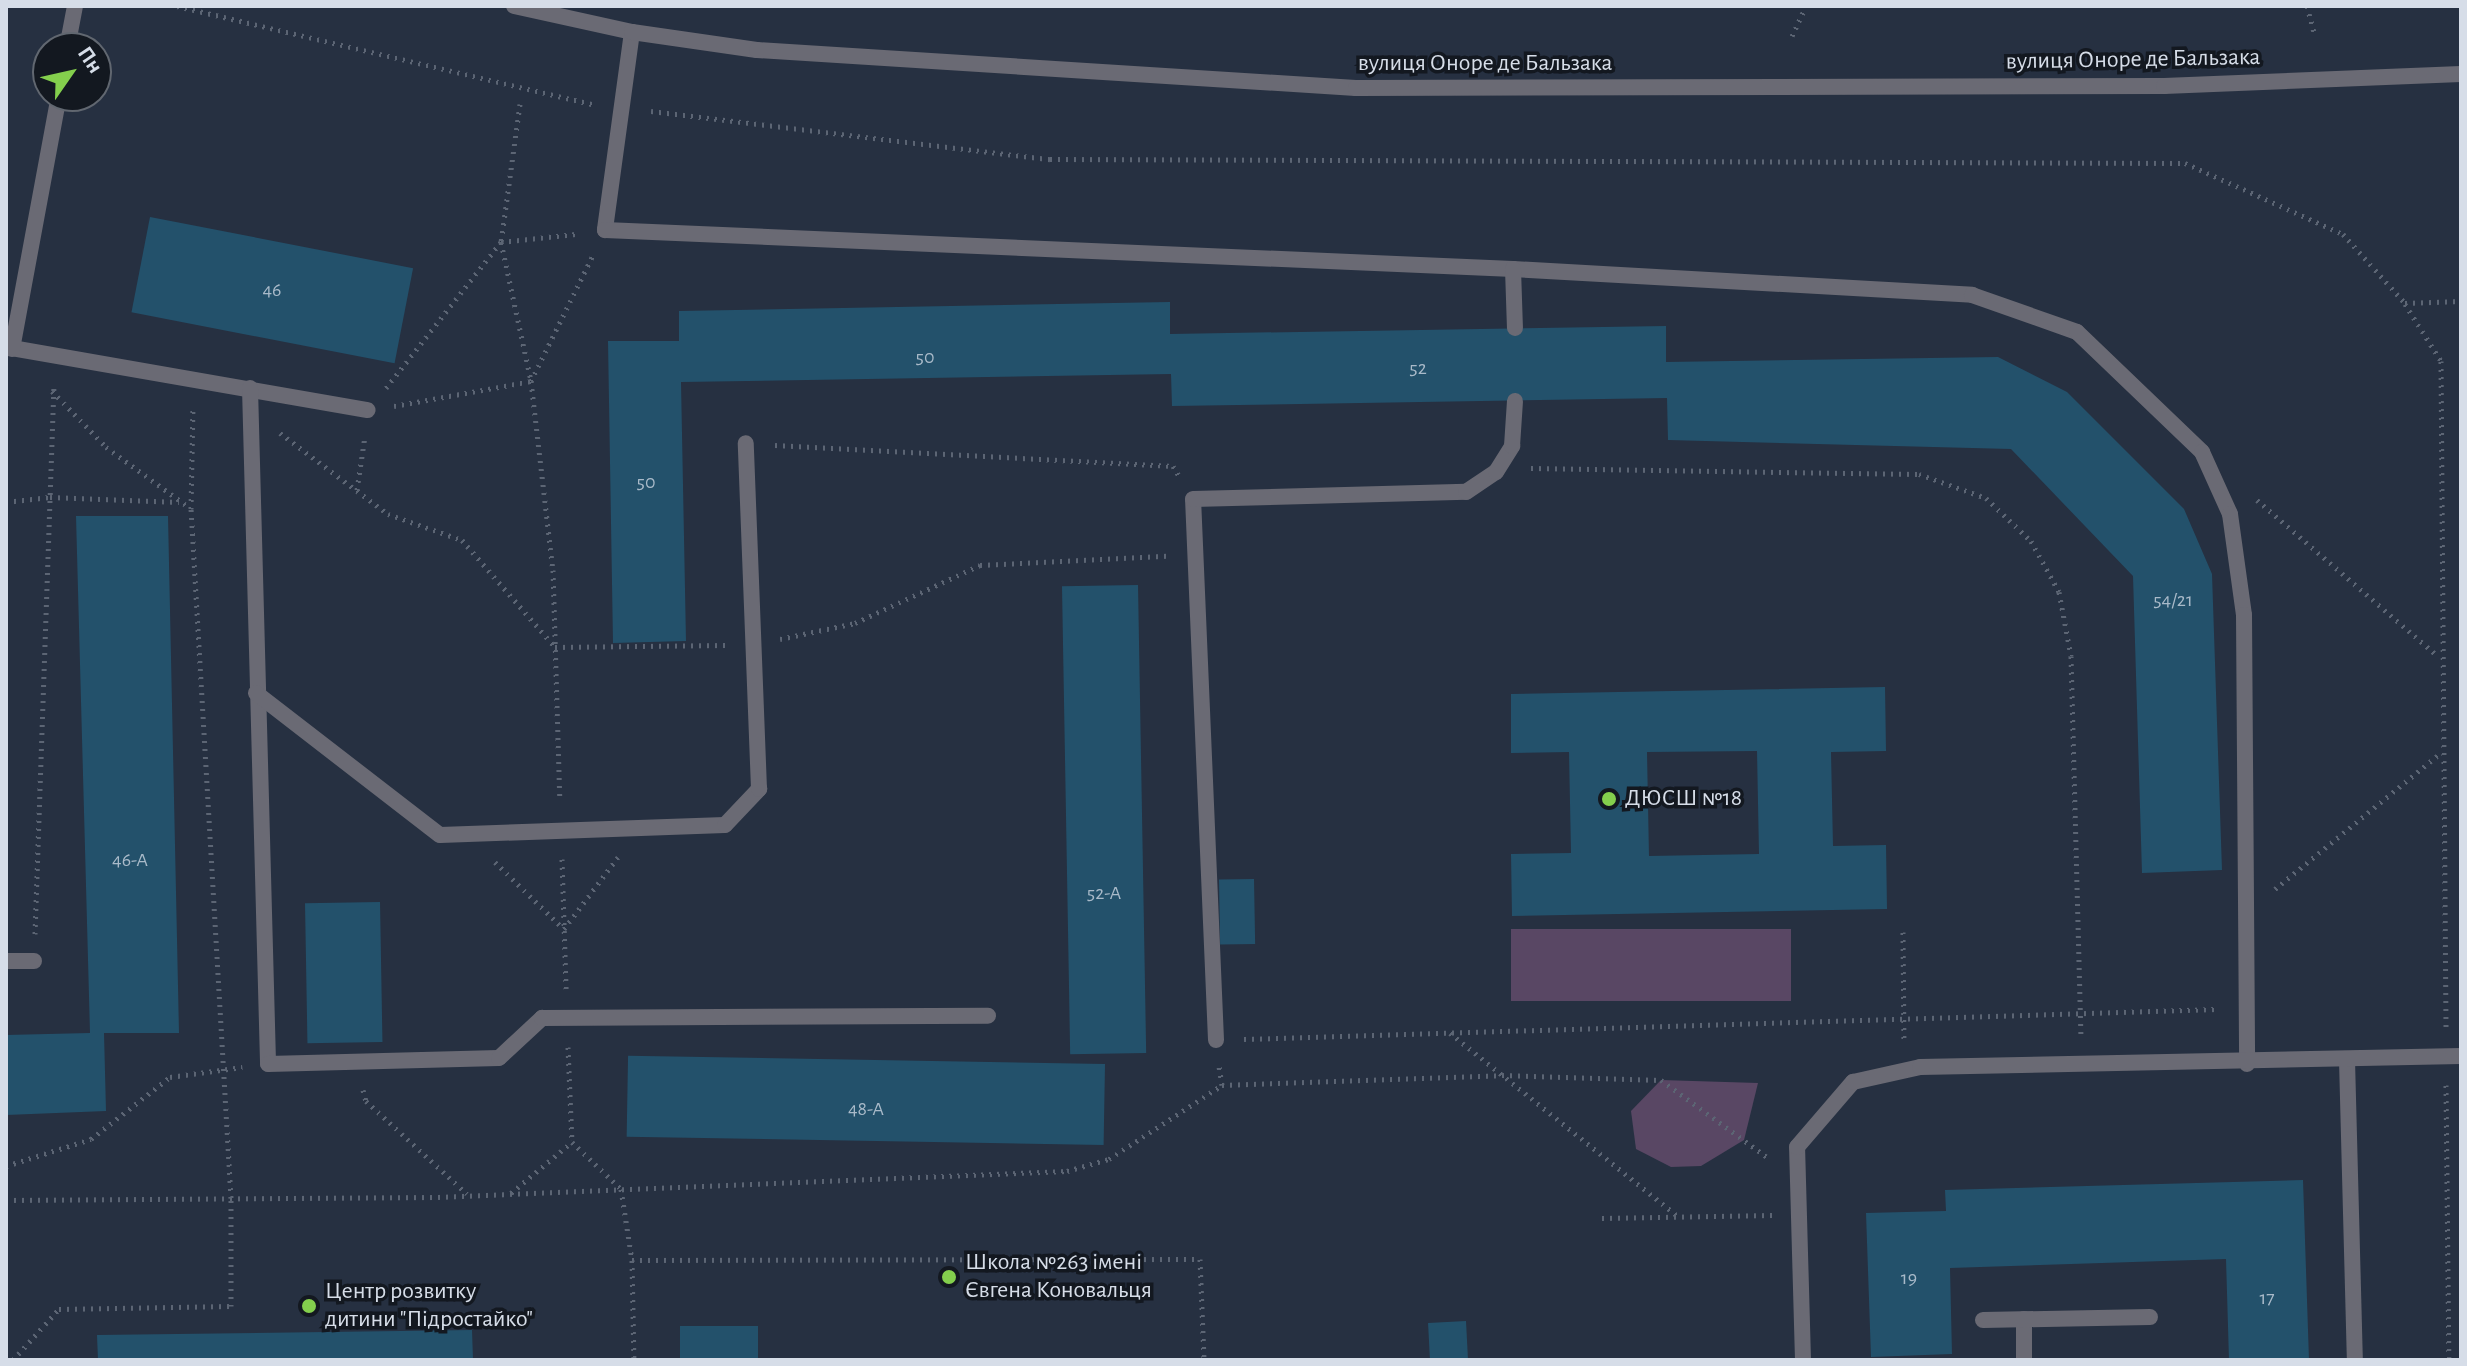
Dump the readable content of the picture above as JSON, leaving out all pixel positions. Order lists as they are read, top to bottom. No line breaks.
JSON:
{"streets":{"street":["вулиця Оноре де Бальзака"]},"places":["ДЮСШ №18","Школа №263 імені Євгена Коновальця","Центр розвитку дитини \"Підростайко\""],"house_numbers":["46","50","52","50","54/21","46-А","52-А","48-А","19","17"],"north":"top right"}
